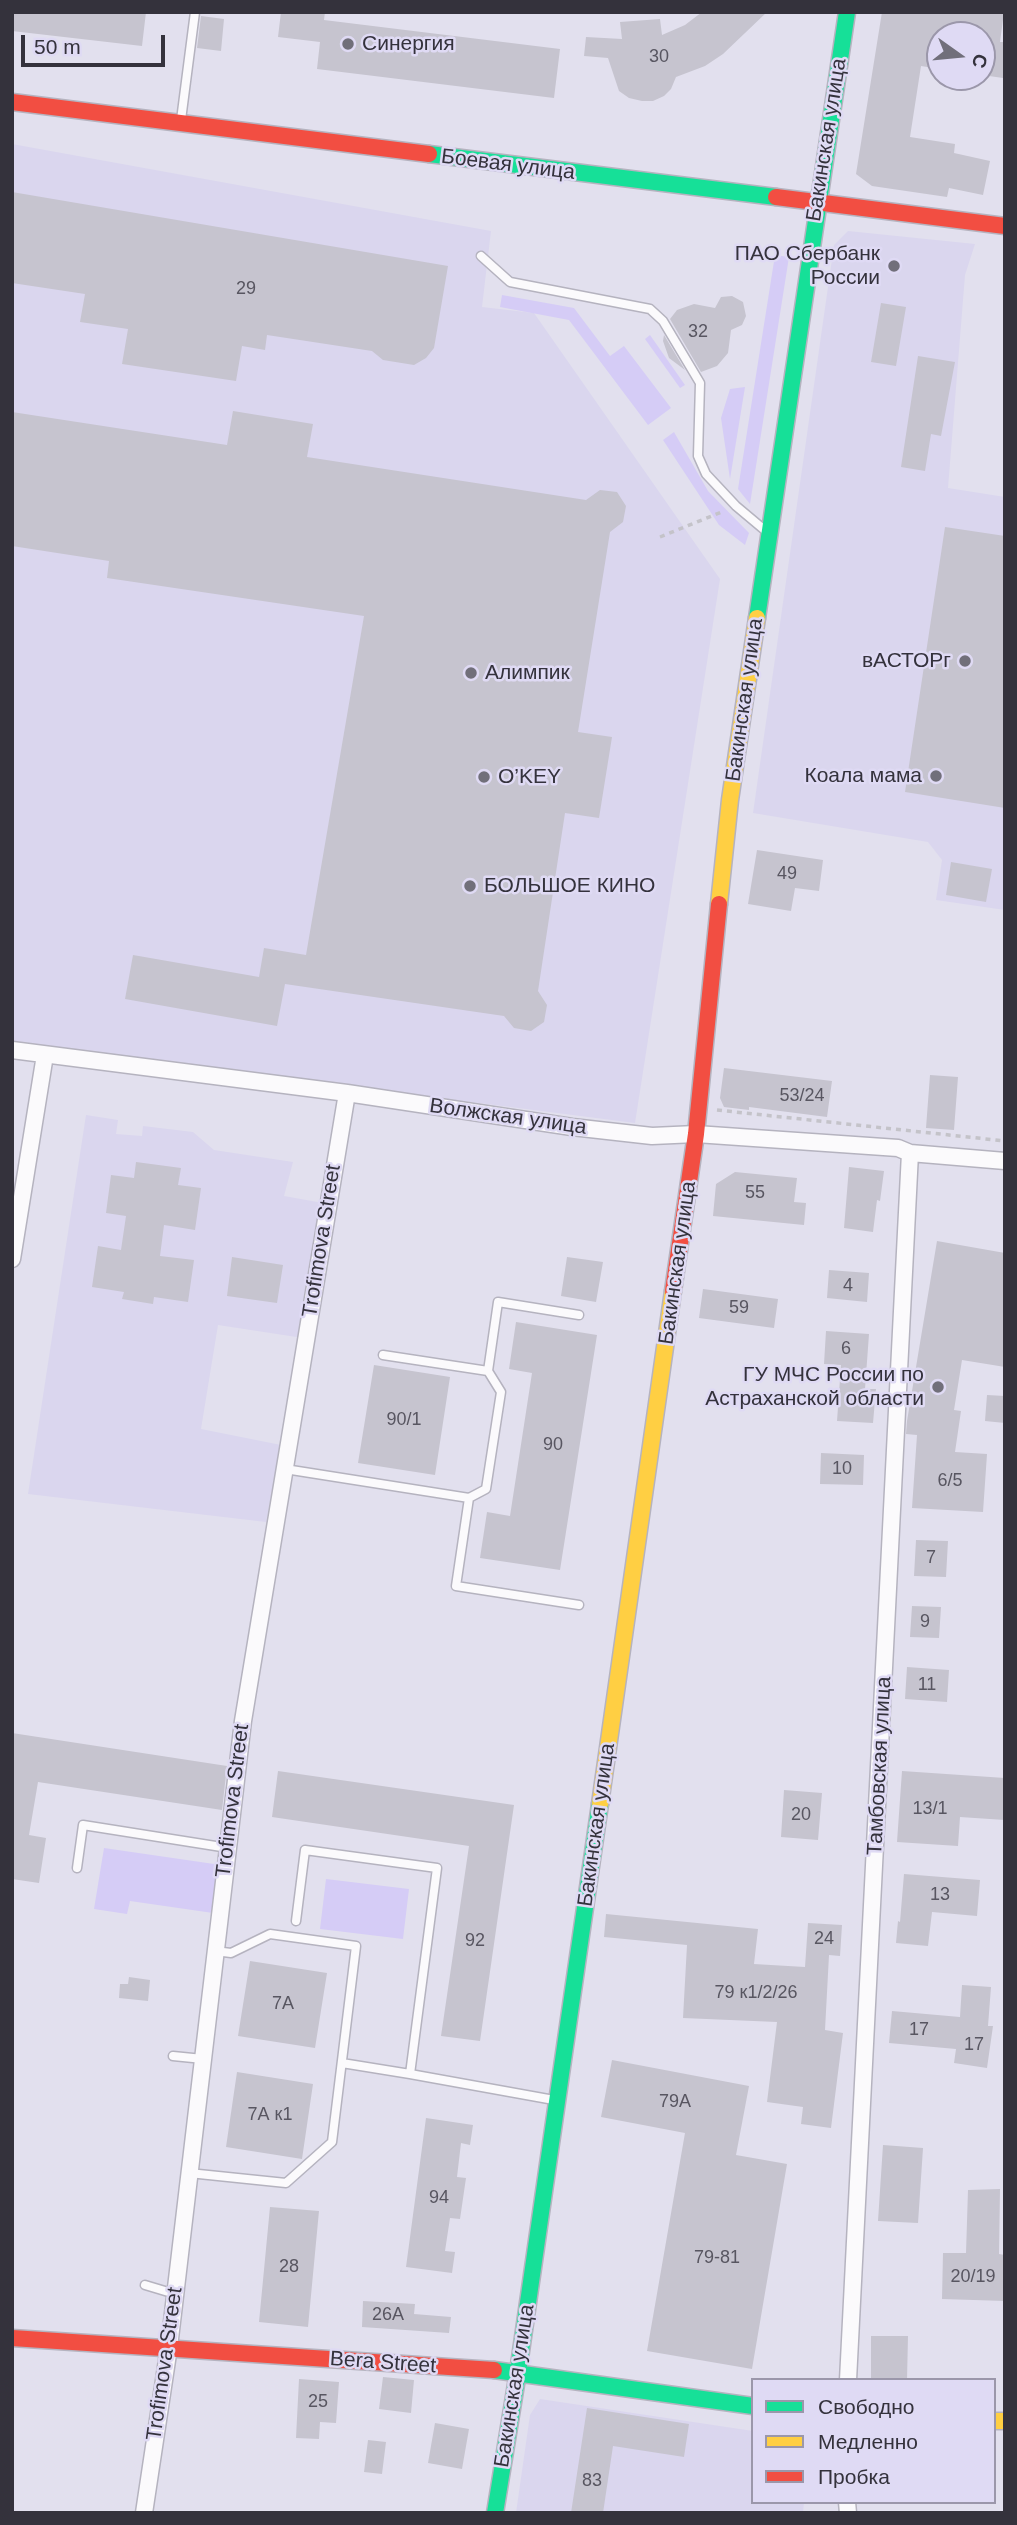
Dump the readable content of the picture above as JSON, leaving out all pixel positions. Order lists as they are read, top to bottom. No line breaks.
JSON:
{"streets":{"main road":["Бакинская улица","Боевая улица","Bera Street"],"street":["Волжская улица","Trofimova Street","Тамбовская улица"]},"crossings":[["Бакинская улица","Боевая улица"],["Бакинская улица","Волжская улица"],["Бакинская улица","Bera Street"],["Волжская улица","Trofimova Street"],["Волжская улица","Тамбовская улица"],["Trofimova Street","Bera Street"]],"places":["Синергия","ПАО Сбербанк России","вАСТОРг","Алимпик","Коала мама","O’KEY","БОЛЬШОЕ КИНО","ГУ МЧС России по Астраханской области"],"house_numbers":["30","29","32","49","53/24","55","4","59","6","90/1","90","10","6/5","7","9","11","13/1","20","13","24","92","79 к1/2/26","7А","17","17","79А","7А к1","94","79-81","28","20/19","26А","25","83"],"legend":["Свободно","Медленно","Пробка"],"scale_bar":"50 m","north":"right"}
